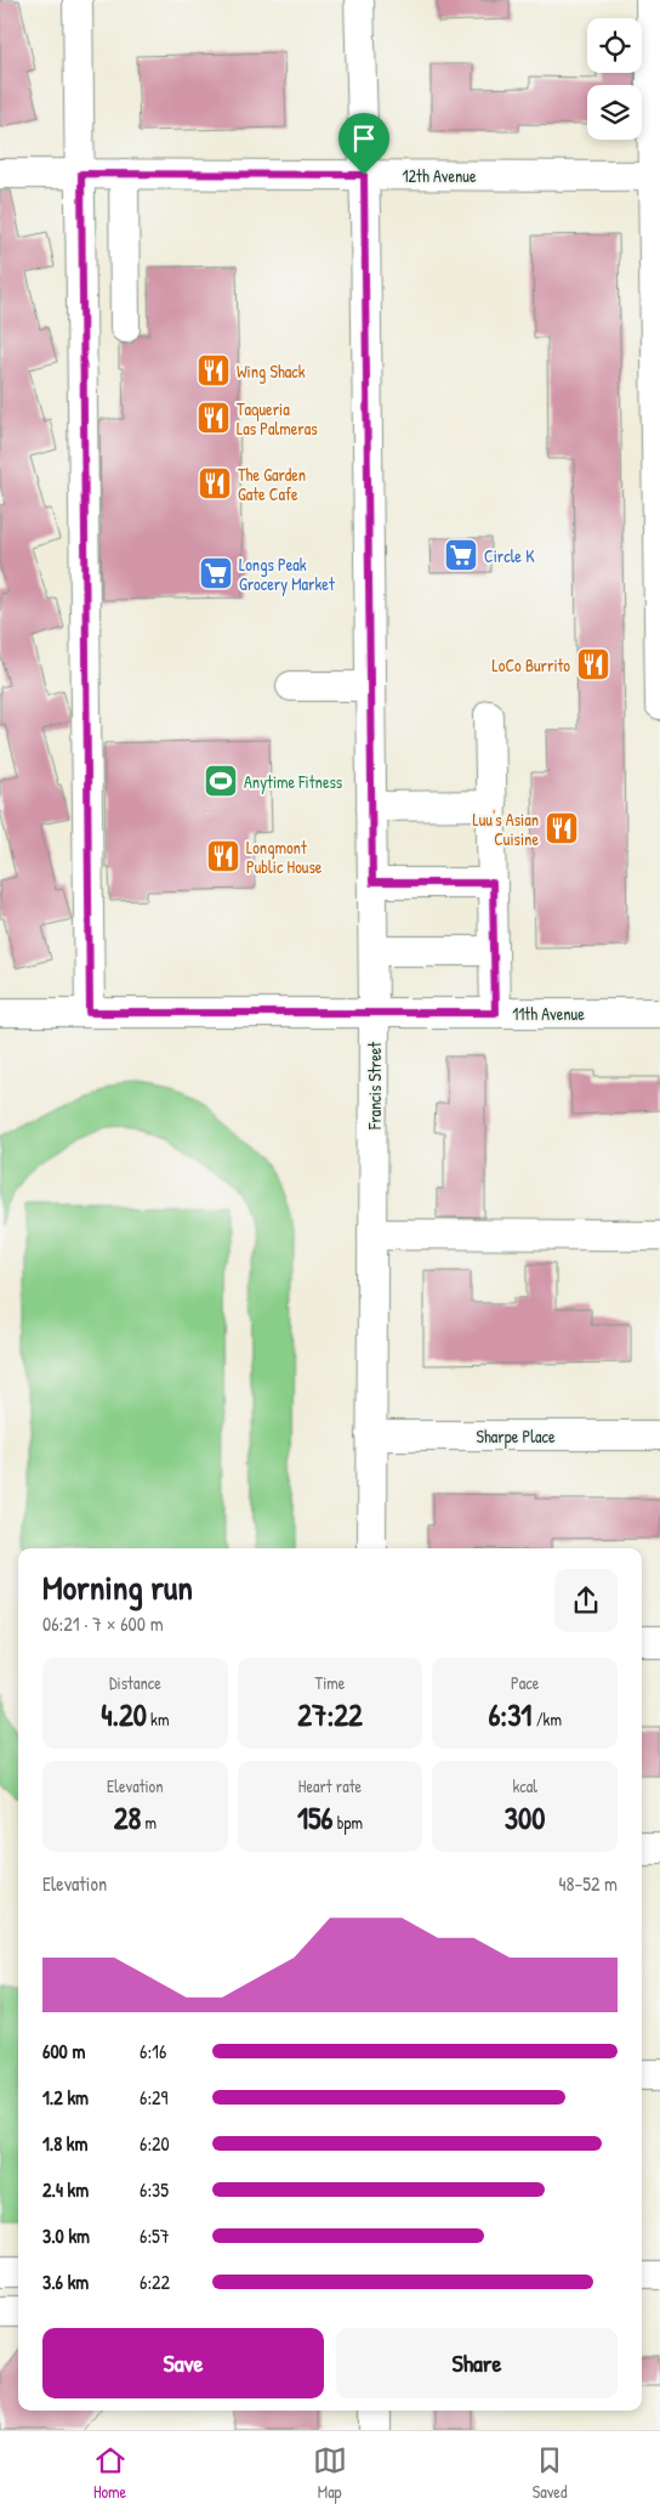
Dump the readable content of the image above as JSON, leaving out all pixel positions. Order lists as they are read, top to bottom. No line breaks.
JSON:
{"streets":{"street":["12th Avenue","11th Avenue","Francis Street","Sharpe Place"]},"crossings":[["12th Avenue","Francis Street"],["11th Avenue","Francis Street"],["Francis Street","Sharpe Place"]],"places":{"restaurant":["Wing Shack","Taqueria Las Palmeras","The Garden Gate Cafe","LoCo Burrito","Luu's Asian Cuisine","Longmont Public House"],"supermarket":["Circle K","Longs Peak Grocery Market"],"sports":["Anytime Fitness"]},"page":{"heading":["Morning run","06:21 · 7 × 600 m"],"stats":[["Distance","4.20 km"],["Time","27:22"],["Pace","6:31 /km"],["Elevation","28 m"],["Heart rate","156 bpm"],["kcal","300"]],"chart":["Elevation","48–52 m"],"list":[{"name":"600 m","note":"6:16"},{"name":"1.2 km","note":"6:29"},{"name":"1.8 km","note":"6:20"},{"name":"2.4 km","note":"6:35"},{"name":"3.0 km","note":"6:57"},{"name":"3.6 km","note":"6:22"}],"buttons":["Save","Share"],"tabs":["Home","Map","Saved"]}}
